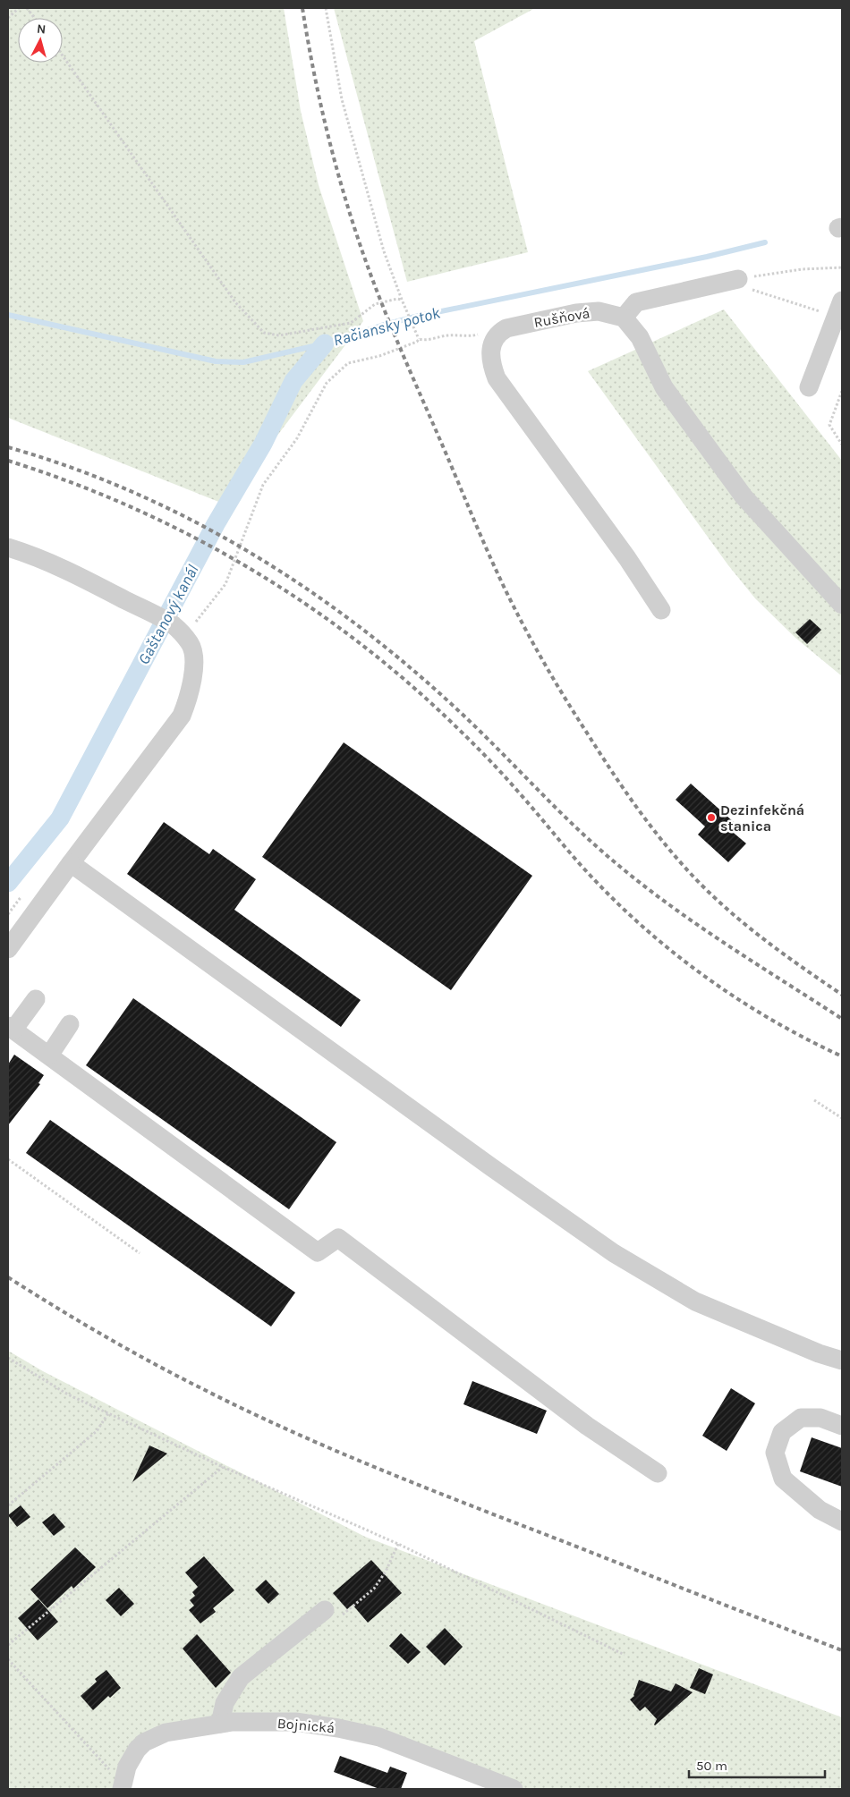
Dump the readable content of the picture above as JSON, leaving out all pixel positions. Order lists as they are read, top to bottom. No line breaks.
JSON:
{"streets":{"street":["Rušňová","Bojnická"]},"water":["Račiansky potok","Gaštanový kanál"],"places":["Dezinfekčná stanica"],"scale_bar":"50 m","north":"top"}
